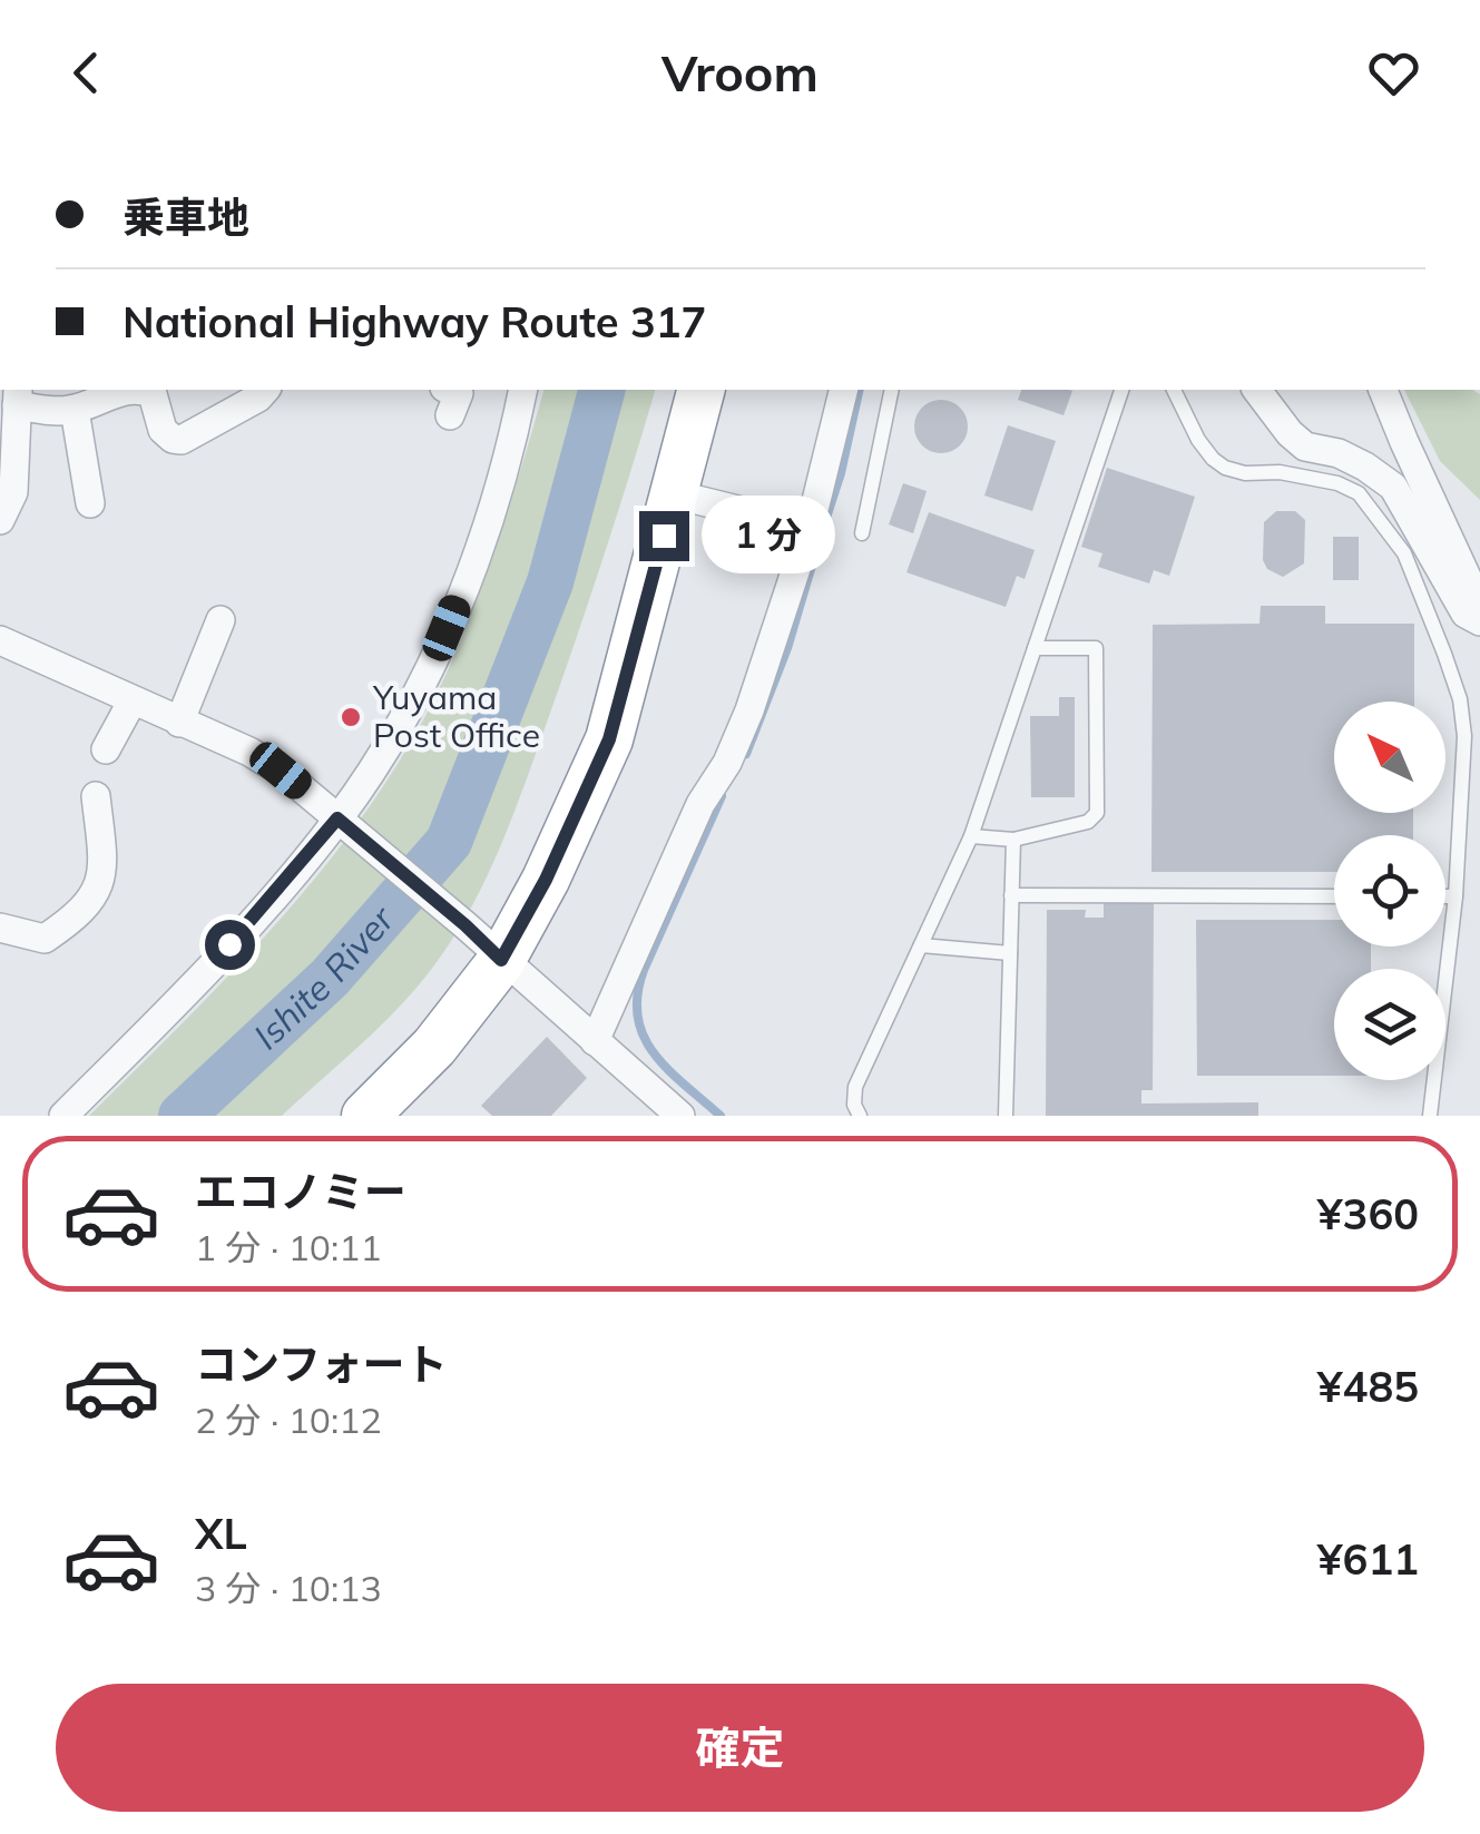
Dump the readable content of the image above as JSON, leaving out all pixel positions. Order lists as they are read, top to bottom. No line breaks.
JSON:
{"water":["Ishite River"],"places":["Yuyama Post Office"],"north":"top left","page":{"header":"Vroom","banner":["乗車地","National Highway Route 317"],"bubble":"1 分","list":[{"name":"エコノミー","note":"1 分 · 10:11","value":"¥360"},{"name":"コンフォート","note":"2 分 · 10:12","value":"¥485"},{"name":"XL","note":"3 分 · 10:13","value":"¥611"}],"buttons":"確定"}}
